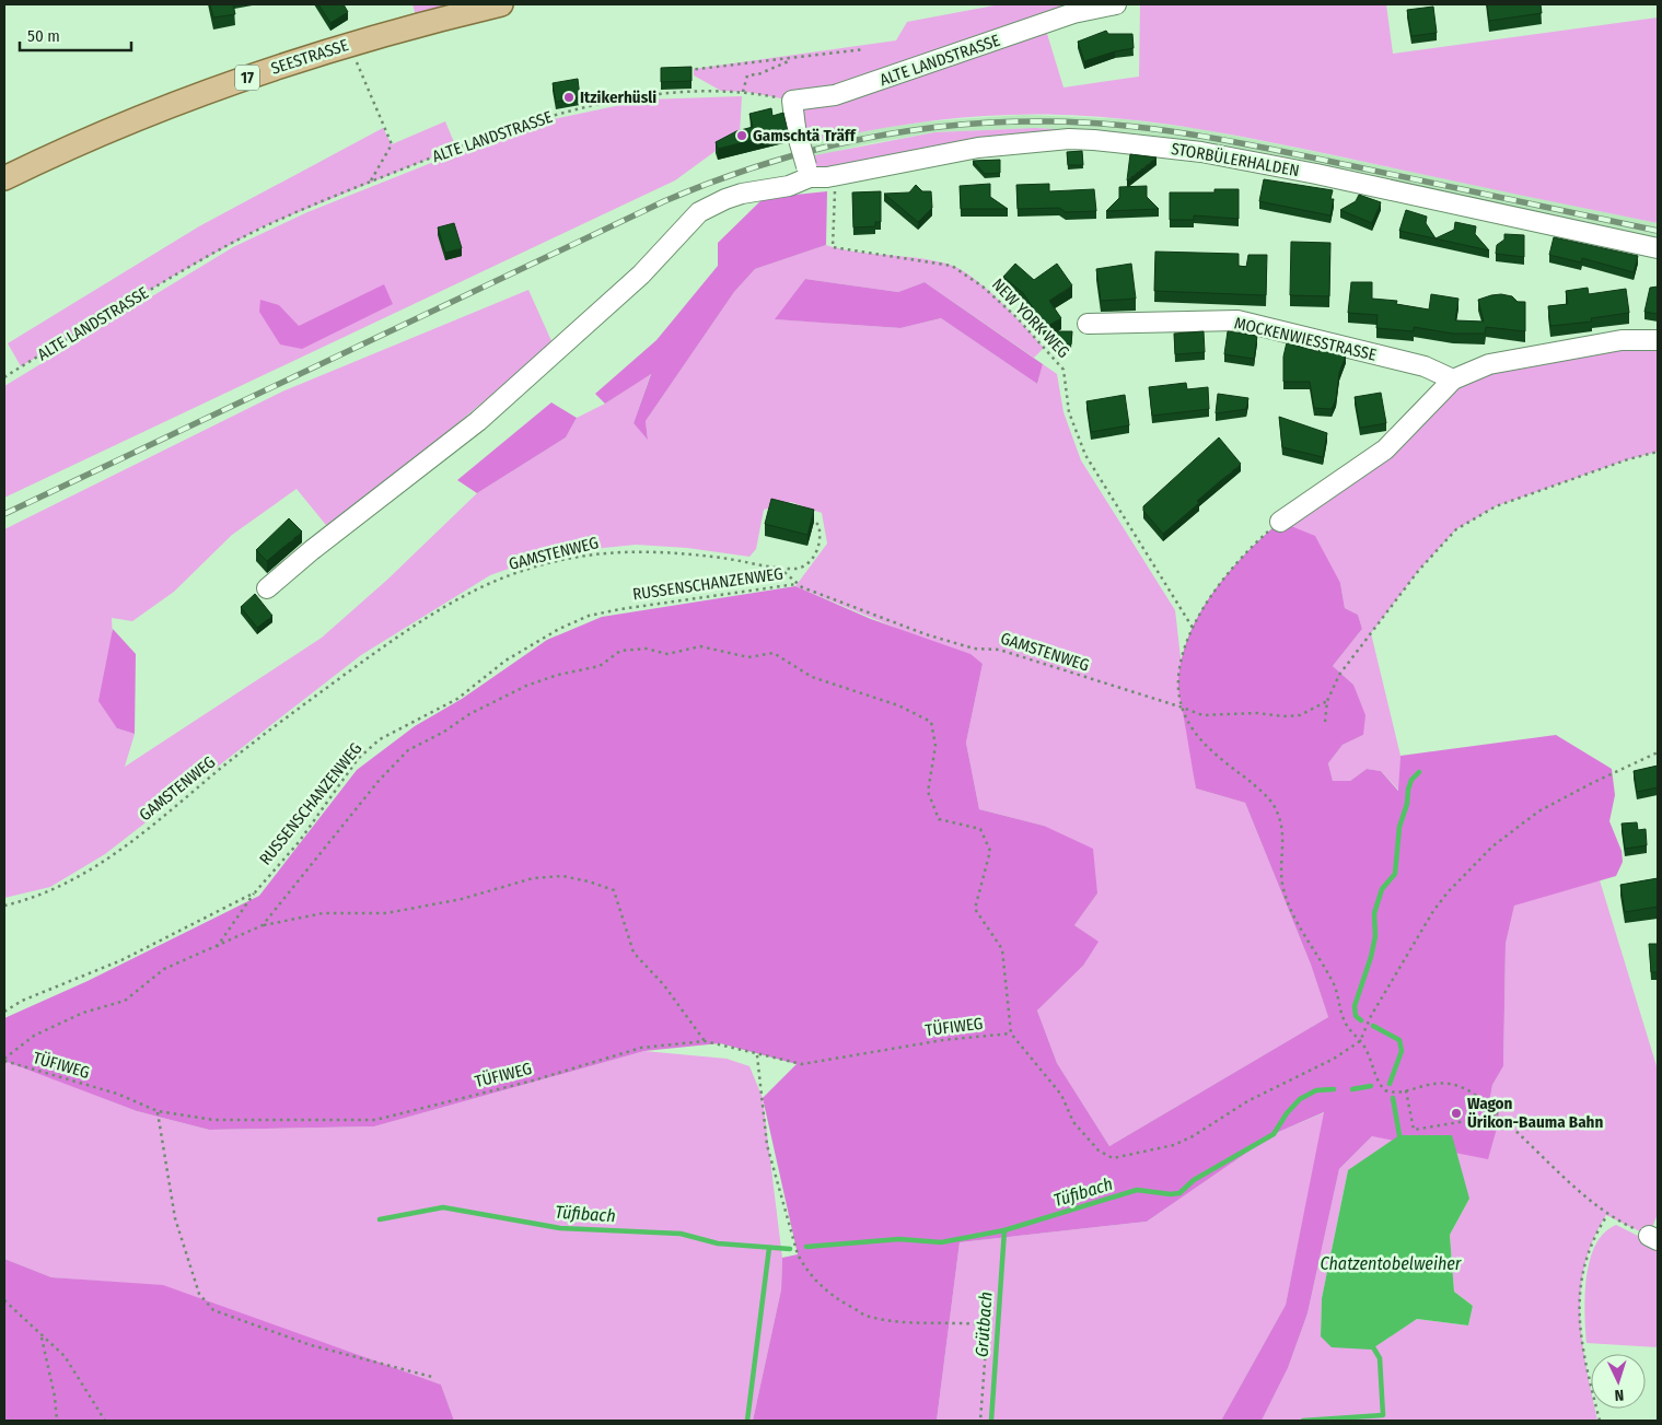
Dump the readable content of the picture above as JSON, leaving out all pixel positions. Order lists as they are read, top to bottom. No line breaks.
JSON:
{"streets":{"main road":["SEESTRASSE","17"],"street":["ALTE LANDSTRASSE","STORBÜLERHALDEN","MOCKENWIESSTRASSE"],"path":["NEW YORK WEG","GAMSTENWEG","RUSSENSCHANZENWEG","TÜFIWEG"]},"crossings":[["STORBÜLERHALDEN","NEW YORK WEG"],["GAMSTENWEG","RUSSENSCHANZENWEG"]],"water":["Tüfibach","Chatzentobelweiher","Grütbach"],"places":["Itzikerhüsli","Gamschtä Träff","Wagon Ürikon-Bauma Bahn"],"scale_bar":"50 m","north":"bottom"}
